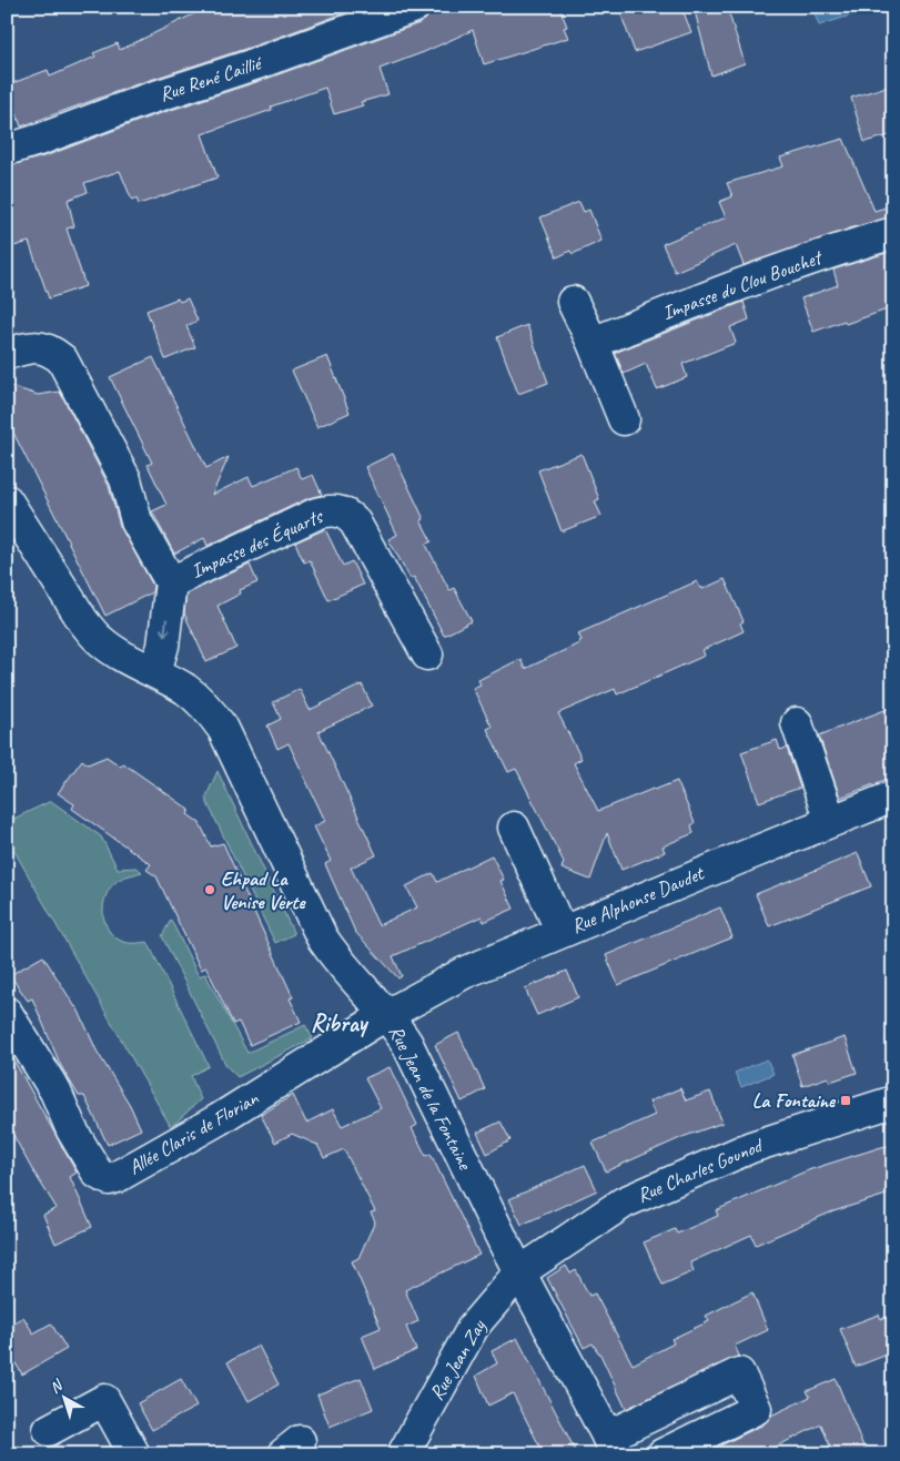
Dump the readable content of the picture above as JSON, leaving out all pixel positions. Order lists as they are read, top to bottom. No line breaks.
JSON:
{"streets":{"street":["Rue René Caillié","Impasse du Clou Bouchet","Impasse des Équarts","Rue Alphonse Daudet","Rue Jean de la Fontaine","Allée Claris de Florian","Rue Charles Gounod","Rue Jean Zay"]},"crossings":[["Impasse des Équarts","Rue Jean de la Fontaine"],["Rue Alphonse Daudet","Rue Jean de la Fontaine"],["Rue Alphonse Daudet","Allée Claris de Florian"],["Rue Jean de la Fontaine","Allée Claris de Florian"],["Rue Jean de la Fontaine","Rue Charles Gounod"],["Rue Jean de la Fontaine","Rue Jean Zay"],["Rue Charles Gounod","Rue Jean Zay"]],"districts":["Ribray"],"places":{"other":["Ehpad La Venise Verte"],"transit":["La Fontaine"]},"north":"top left"}
